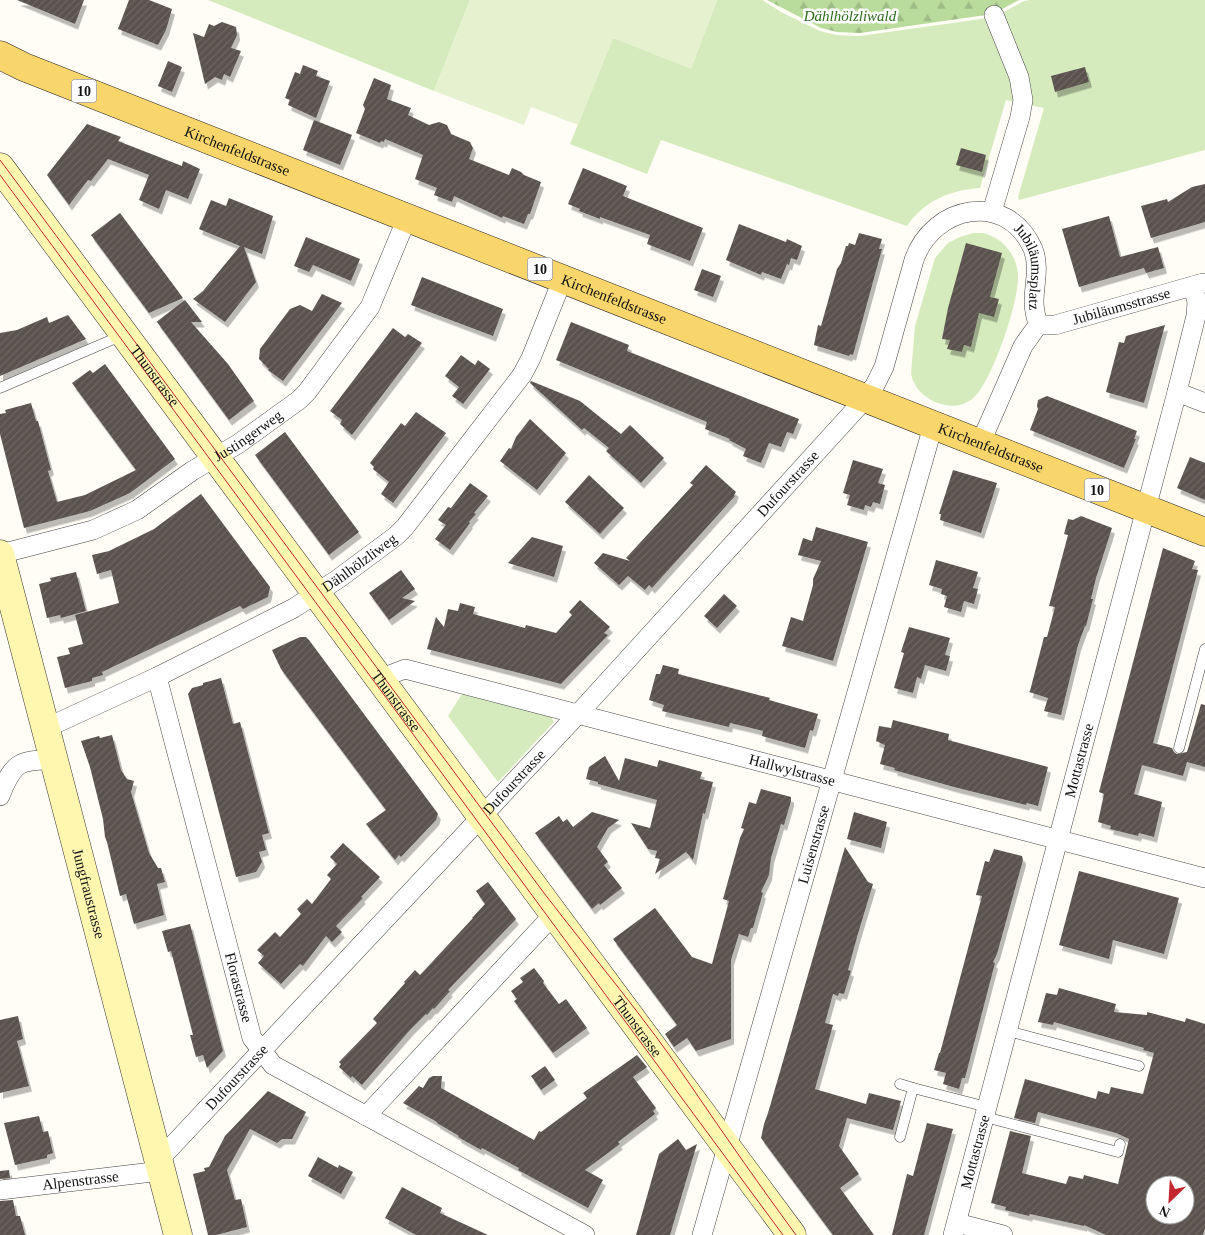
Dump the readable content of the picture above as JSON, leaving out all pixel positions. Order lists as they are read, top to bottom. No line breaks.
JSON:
{"streets":{"main road":["10","Kirchenfeldstrasse"],"street":["Jubiläumsplatz","Jubiläumsstrasse","Thunstrasse","Justingerweg","Dufourstrasse","Dählhölzliweg","Mottastrasse","Hallwylstrasse","Luisenstrasse","Jungfraustrasse","Florastrasse","Alpenstrasse"]},"crossings":[["Kirchenfeldstrasse","Jubiläumsplatz"],["Kirchenfeldstrasse","Justingerweg"],["Kirchenfeldstrasse","Dufourstrasse"],["Kirchenfeldstrasse","Dählhölzliweg"],["Kirchenfeldstrasse","Mottastrasse"],["Kirchenfeldstrasse","Luisenstrasse"],["Jubiläumsplatz","Jubiläumsstrasse"],["Jubiläumsplatz","Dufourstrasse"],["Jubiläumsstrasse","Mottastrasse"],["Thunstrasse","Justingerweg"],["Thunstrasse","Dufourstrasse"],["Thunstrasse","Dählhölzliweg"],["Thunstrasse","Hallwylstrasse"],["Thunstrasse","Luisenstrasse"],["Justingerweg","Jungfraustrasse"],["Dufourstrasse","Hallwylstrasse"],["Dufourstrasse","Jungfraustrasse"],["Dufourstrasse","Florastrasse"],["Dufourstrasse","Alpenstrasse"],["Dählhölzliweg","Jungfraustrasse"],["Dählhölzliweg","Florastrasse"],["Mottastrasse","Hallwylstrasse"],["Hallwylstrasse","Luisenstrasse"],["Jungfraustrasse","Alpenstrasse"]],"parks":["Dählhölzliwald"],"north":"bottom left"}
